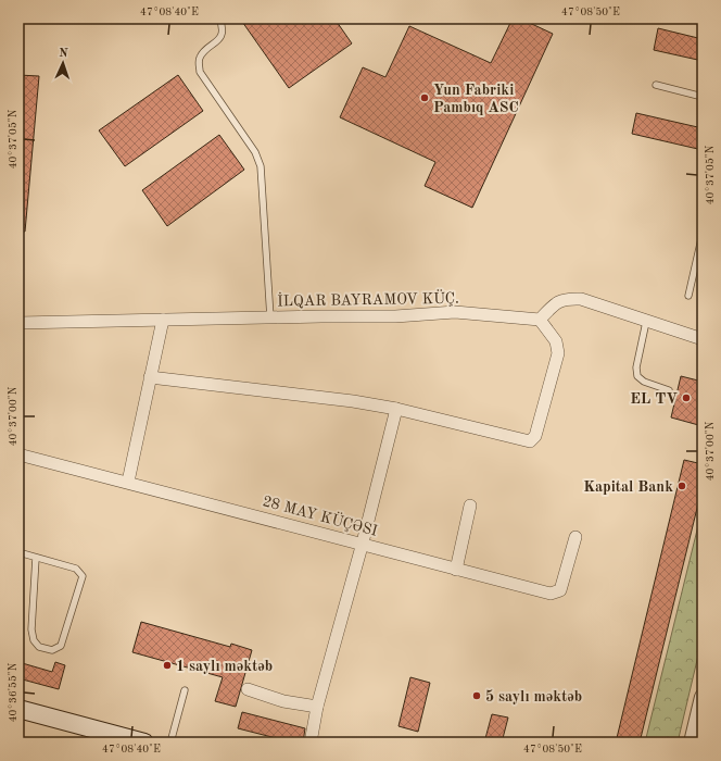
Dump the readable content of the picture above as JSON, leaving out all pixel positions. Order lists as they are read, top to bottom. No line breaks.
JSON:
{"streets":{"street":["İLQAR BAYRAMOV KÜÇ.","28 MAY KÜÇƏSI"]},"places":["Yun Fabriki Pambıq ASC","EL TV","Kapital Bank","1 saylı məktəb","5 saylı məktəb"],"north":"top","coordinates":["47°08'40\"E","47°08'50\"E","40°37'05\"N","40°37'00\"N","40°36'55\"N"]}
